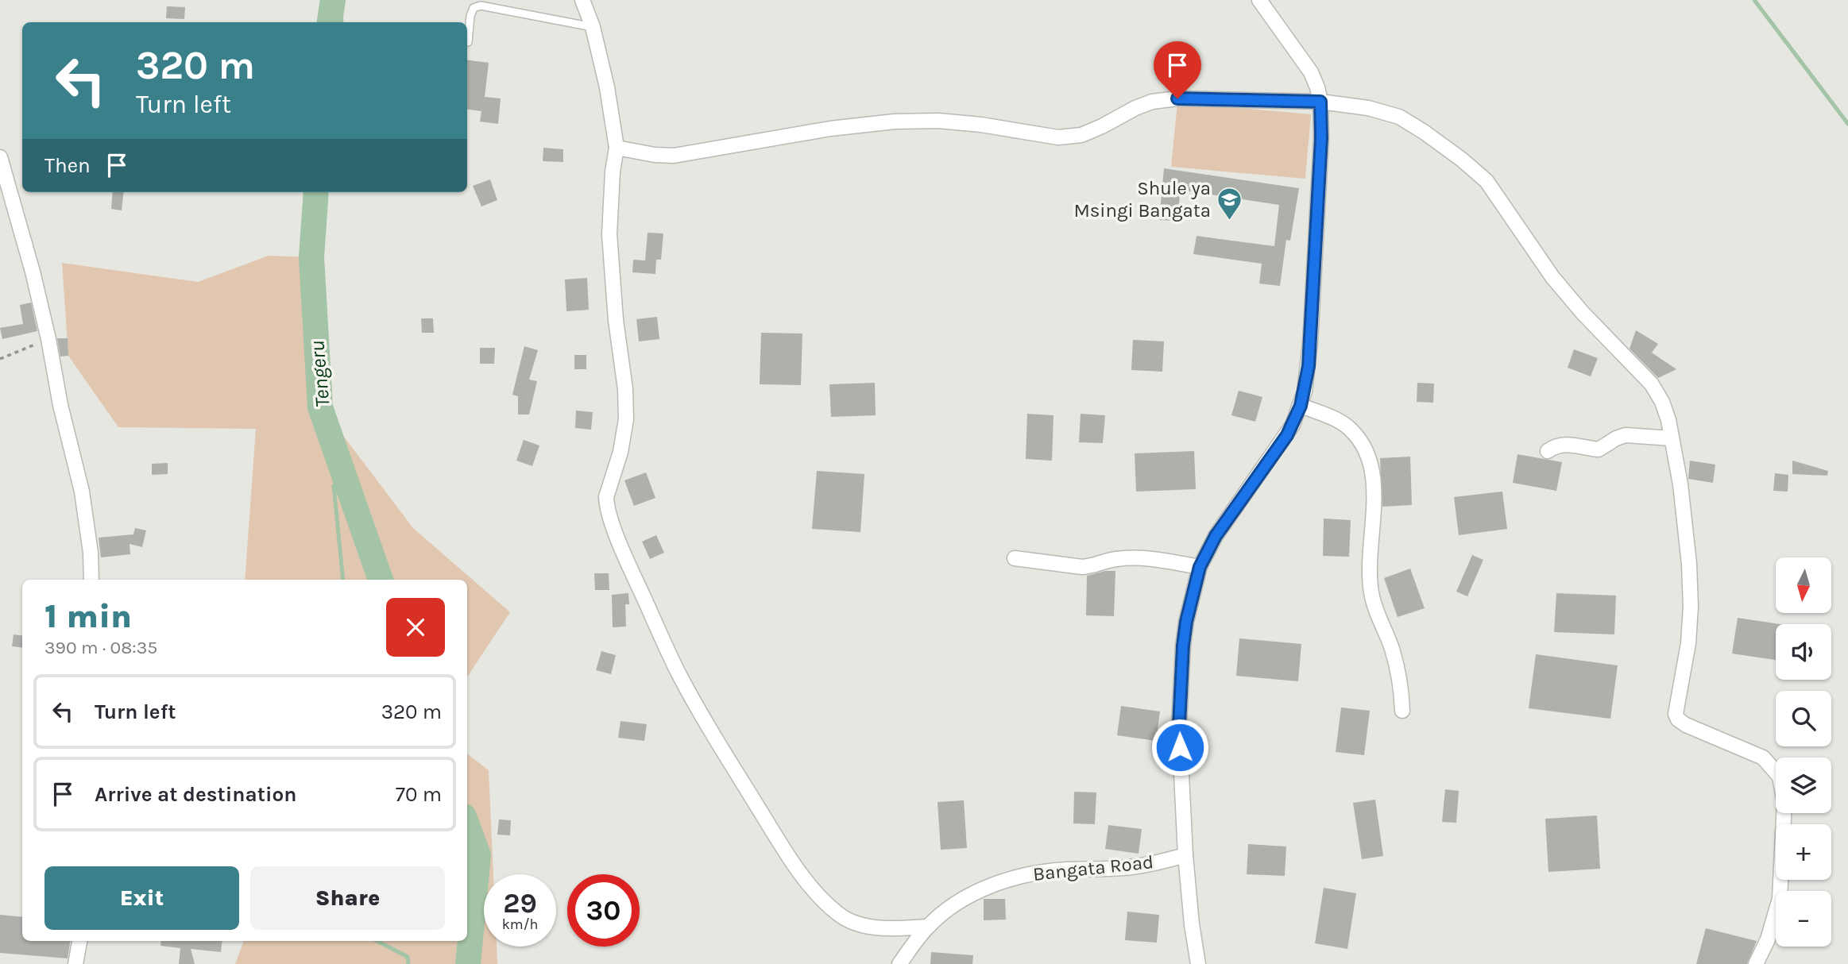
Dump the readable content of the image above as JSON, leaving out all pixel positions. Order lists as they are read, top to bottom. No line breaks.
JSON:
{"streets":{"street":["Bangata Road"]},"water":["Tengeru"],"places":{"school or university":["Shule ya Msingi Bangata"]},"north":"bottom","page":{"turn":["320 m","Turn left"],"then":"Then","map_buttons":["+","−"],"heading":["1 min","390 m · 08:35"],"list":[{"name":"Turn left","value":"320 m"},{"name":"Arrive at destination","value":"70 m"}],"buttons":["Exit","Share"],"speed":"29 km/h","limit":"30"}}
